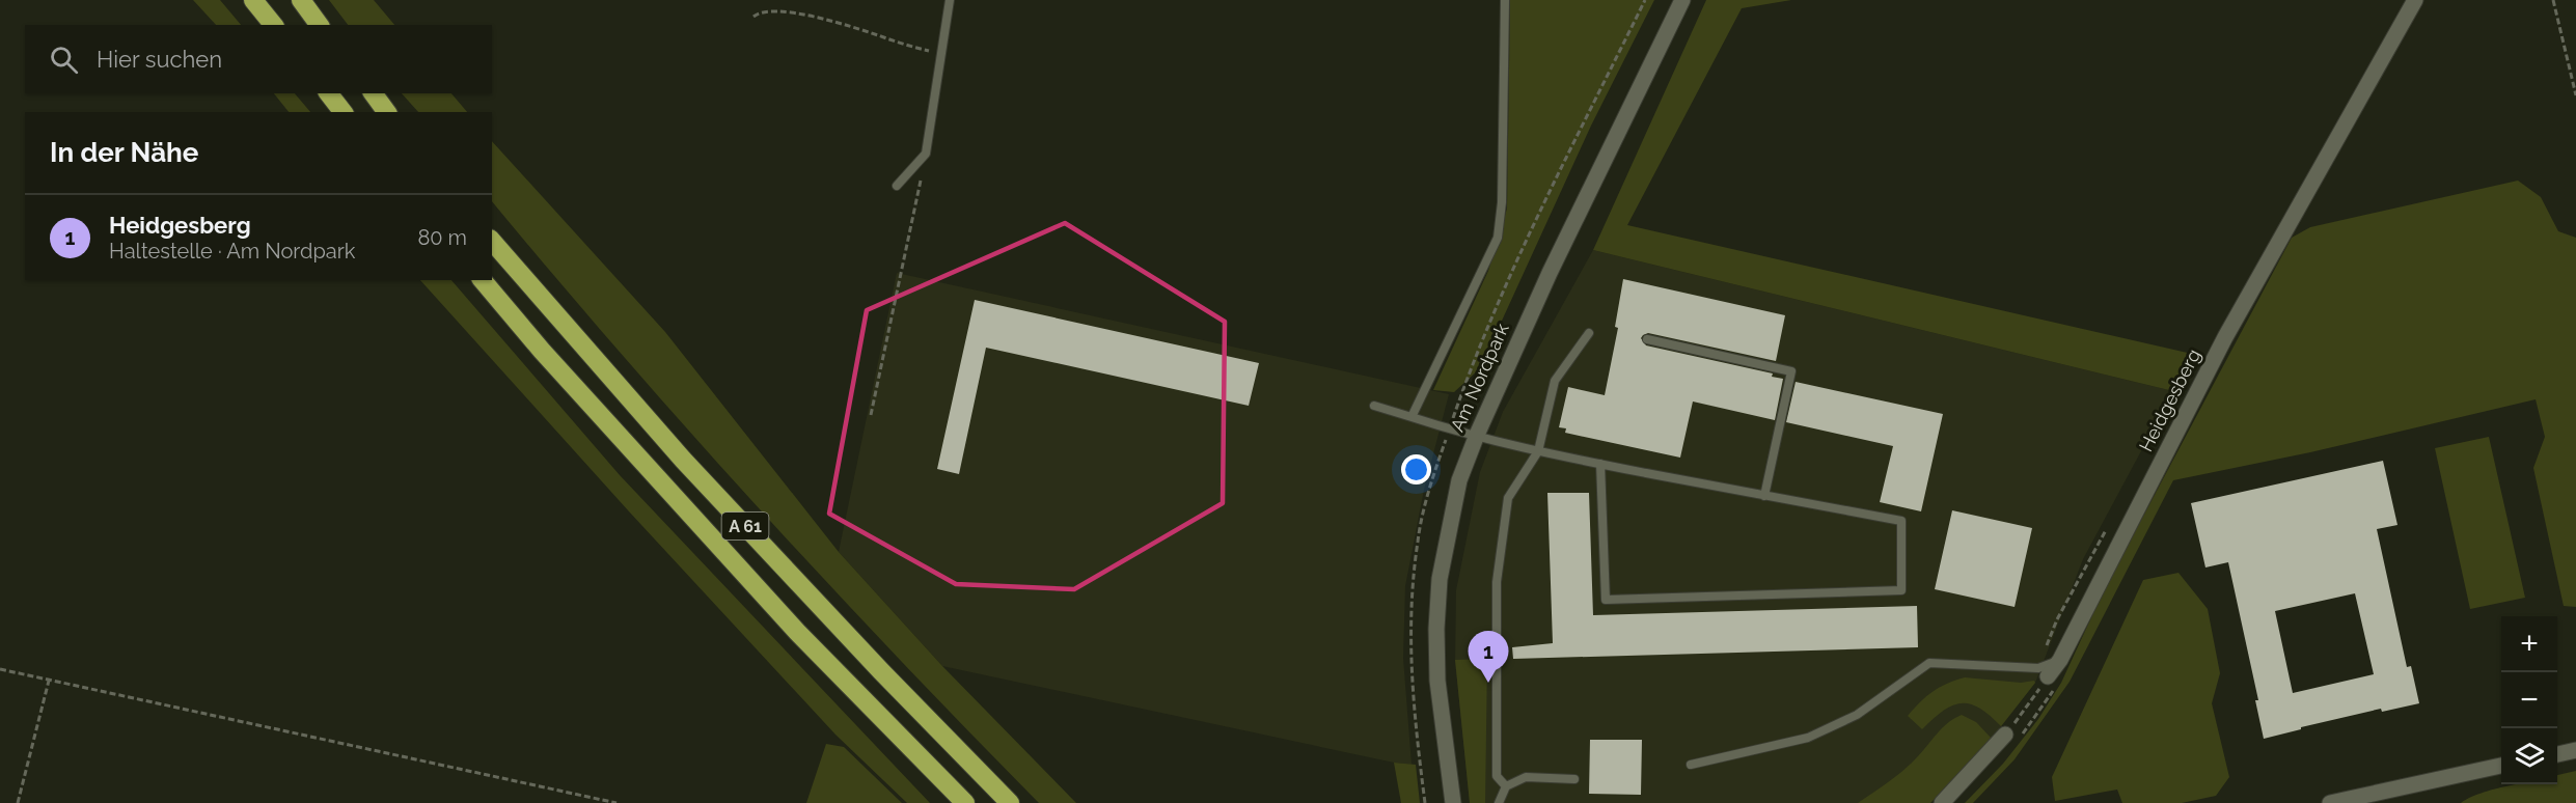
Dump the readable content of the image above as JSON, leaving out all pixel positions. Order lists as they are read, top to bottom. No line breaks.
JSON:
{"streets":{"highway":["A 61"],"street":["Am Nordpark","Heidgesberg"]},"page":{"search":"Hier suchen","heading":"In der Nähe","list":[{"mark":"1","name":"Heidgesberg","note":"Haltestelle · Am Nordpark","value":"80 m"}],"map_buttons":["+","−"],"pins":"1"}}
